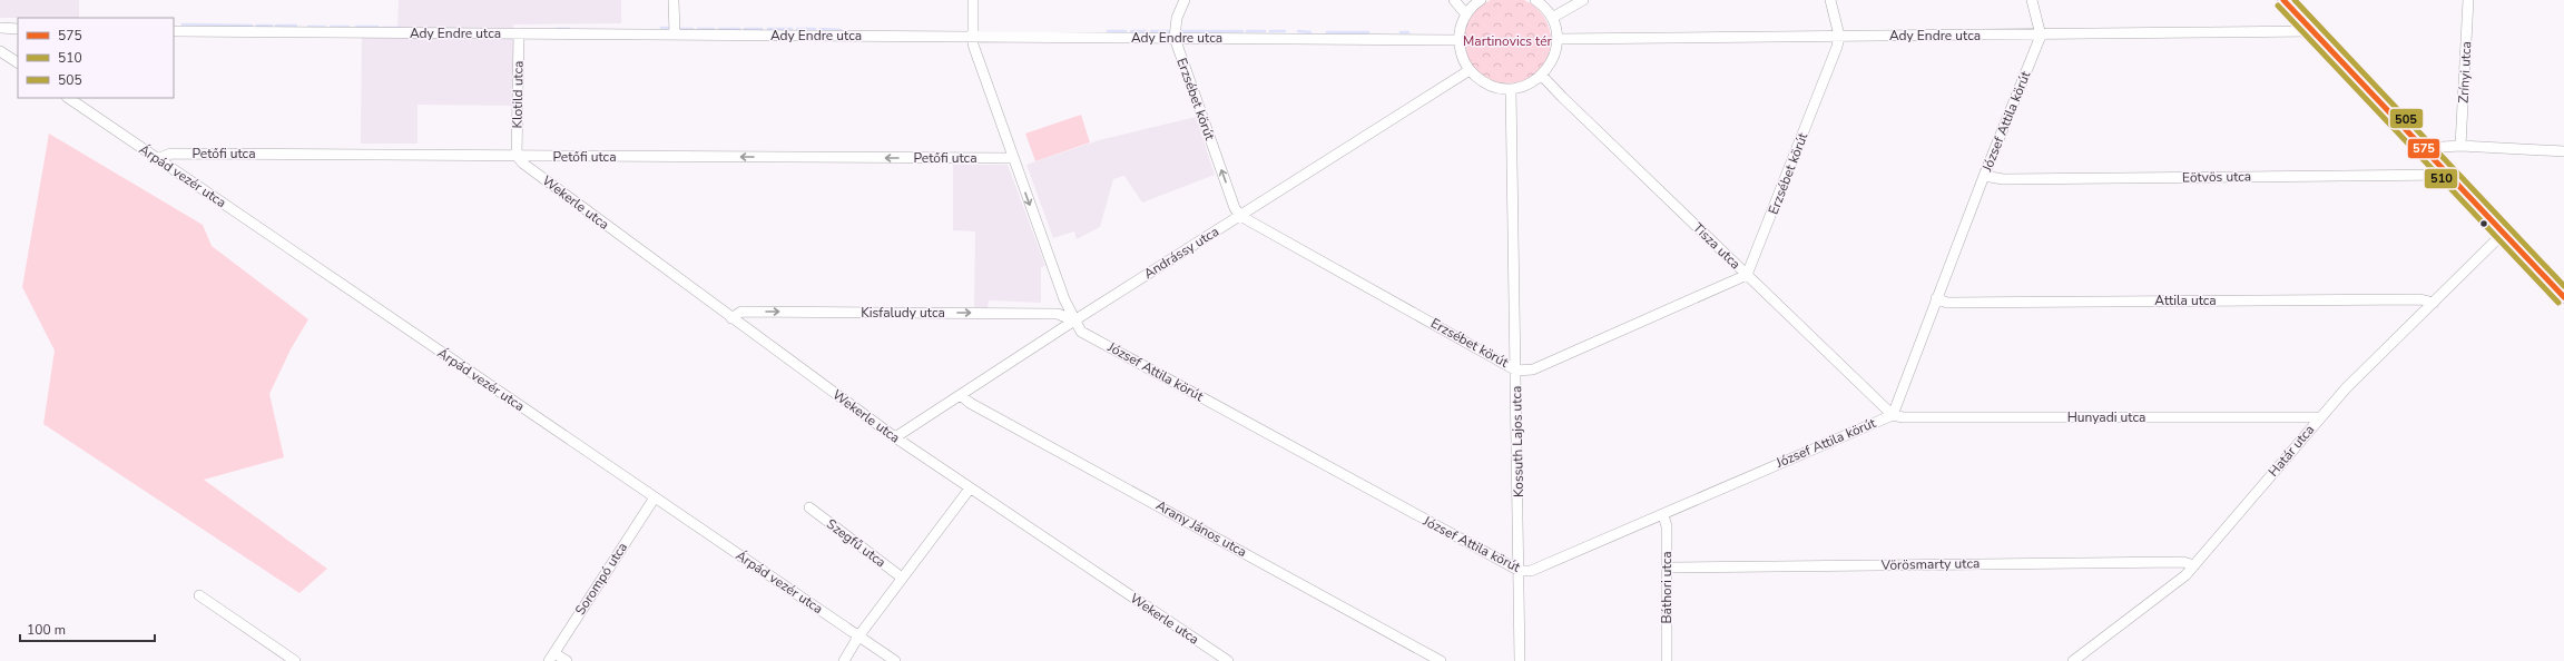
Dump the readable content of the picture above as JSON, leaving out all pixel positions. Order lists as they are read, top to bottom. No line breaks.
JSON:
{"streets":{"street":["Ady Endre utca","Zrínyi utca","Klotild utca","Erzsébet körút","József Attila körút","Petőfi utca","Árpád vezér utca","Eötvös utca","Wekerle utca","Tisza utca","Andrássy utca","Attila utca","Kisfaludy utca","Hunyadi utca","Kossuth Lajos utca","Határ utca","Arany János utca","Szegfű utca","Vörösmarty utca","Sorompó utca","Báthori utca"]},"crossings":[["Ady Endre utca","Klotild utca"],["Ady Endre utca","Erzsébet körút"],["Ady Endre utca","József Attila körút"],["Klotild utca","Petőfi utca"],["Klotild utca","Wekerle utca"],["Erzsébet körút","Tisza utca"],["Erzsébet körút","Andrássy utca"],["Erzsébet körút","Kossuth Lajos utca"],["József Attila körút","Petőfi utca"],["József Attila körút","Eötvös utca"],["József Attila körút","Tisza utca"],["József Attila körút","Andrássy utca"],["József Attila körút","Attila utca"],["József Attila körút","Kisfaludy utca"],["József Attila körút","Hunyadi utca"],["József Attila körút","Kossuth Lajos utca"],["József Attila körút","Báthori utca"],["Petőfi utca","Árpád vezér utca"],["Petőfi utca","Wekerle utca"],["Árpád vezér utca","Sorompó utca"],["Wekerle utca","Andrássy utca"],["Wekerle utca","Kisfaludy utca"],["Tisza utca","Hunyadi utca"],["Andrássy utca","Kisfaludy utca"],["Andrássy utca","Arany János utca"],["Attila utca","Határ utca"],["Hunyadi utca","Határ utca"],["Határ utca","Vörösmarty utca"],["Vörösmarty utca","Báthori utca"]],"one_way":["Petőfi utca","Kisfaludy utca"],"parks":["Martinovics tér"],"lines":["transit line 575","transit line 505","transit line 510"],"legend":["575","510","505"],"scale_bar":"100 m"}
